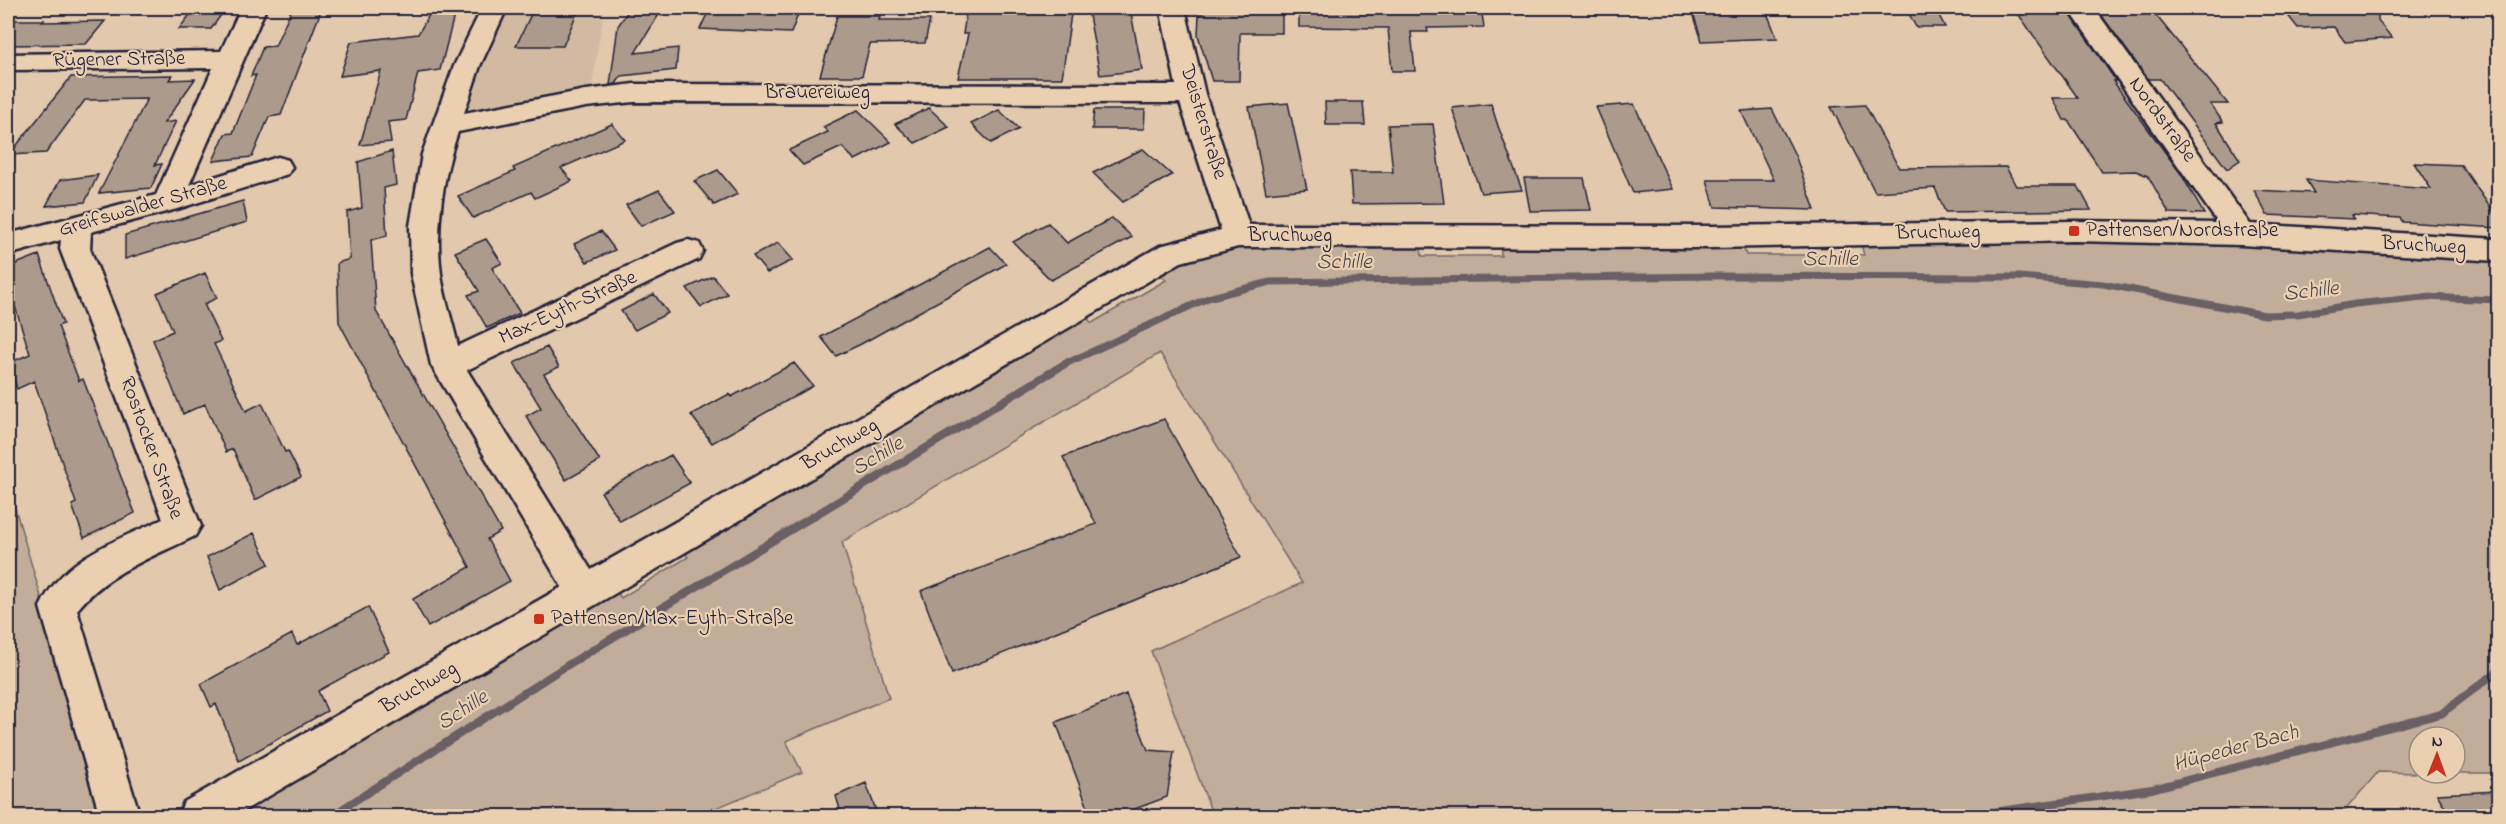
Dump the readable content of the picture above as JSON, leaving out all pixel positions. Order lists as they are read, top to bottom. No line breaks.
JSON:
{"streets":{"street":["Rügener Straße","Brauereiweg","Nordstraße","Deisterstraße","Greifswalder Straße","Bruchweg","Max-Eyth-Straße","Rostocker Straße"]},"crossings":[["Brauereiweg","Deisterstraße"],["Nordstraße","Bruchweg"],["Deisterstraße","Bruchweg"],["Greifswalder Straße","Rostocker Straße"]],"water":["Schille","Hüpeder Bach"],"places":{"transit":["Pattensen/Nordstraße","Pattensen/Max-Eyth-Straße"]},"north":"top"}
